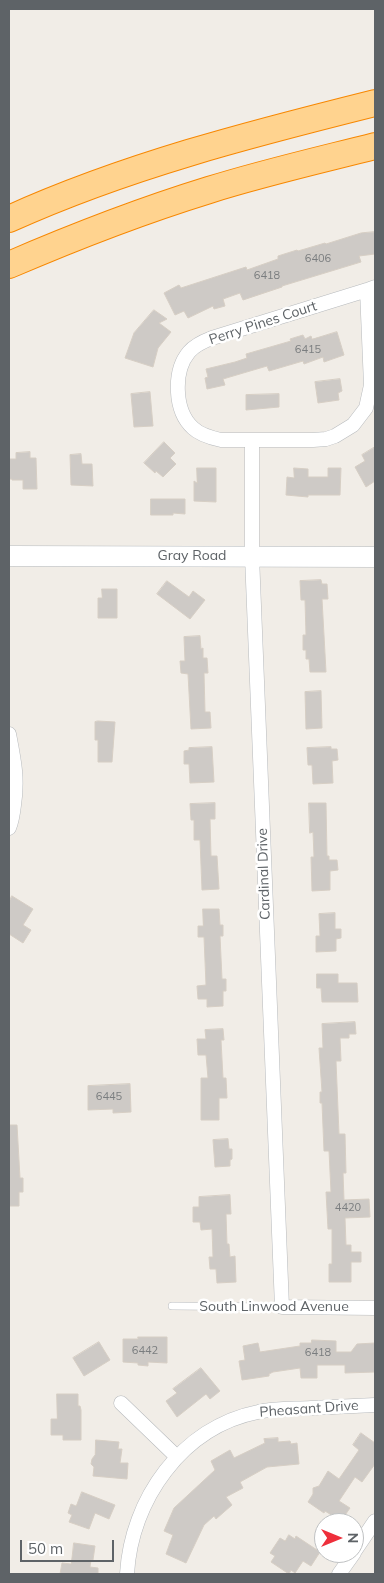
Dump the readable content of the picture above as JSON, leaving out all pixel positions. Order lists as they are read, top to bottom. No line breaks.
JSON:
{"streets":{"street":["Perry Pines Court","Gray Road","Cardinal Drive","South Linwood Avenue","Pheasant Drive"]},"crossings":[["Perry Pines Court","Cardinal Drive"],["Gray Road","Cardinal Drive"],["Cardinal Drive","South Linwood Avenue"]],"house_numbers":["6406","6418","6415","6445","4420","6442","6418"],"scale_bar":"50 m","north":"right"}
